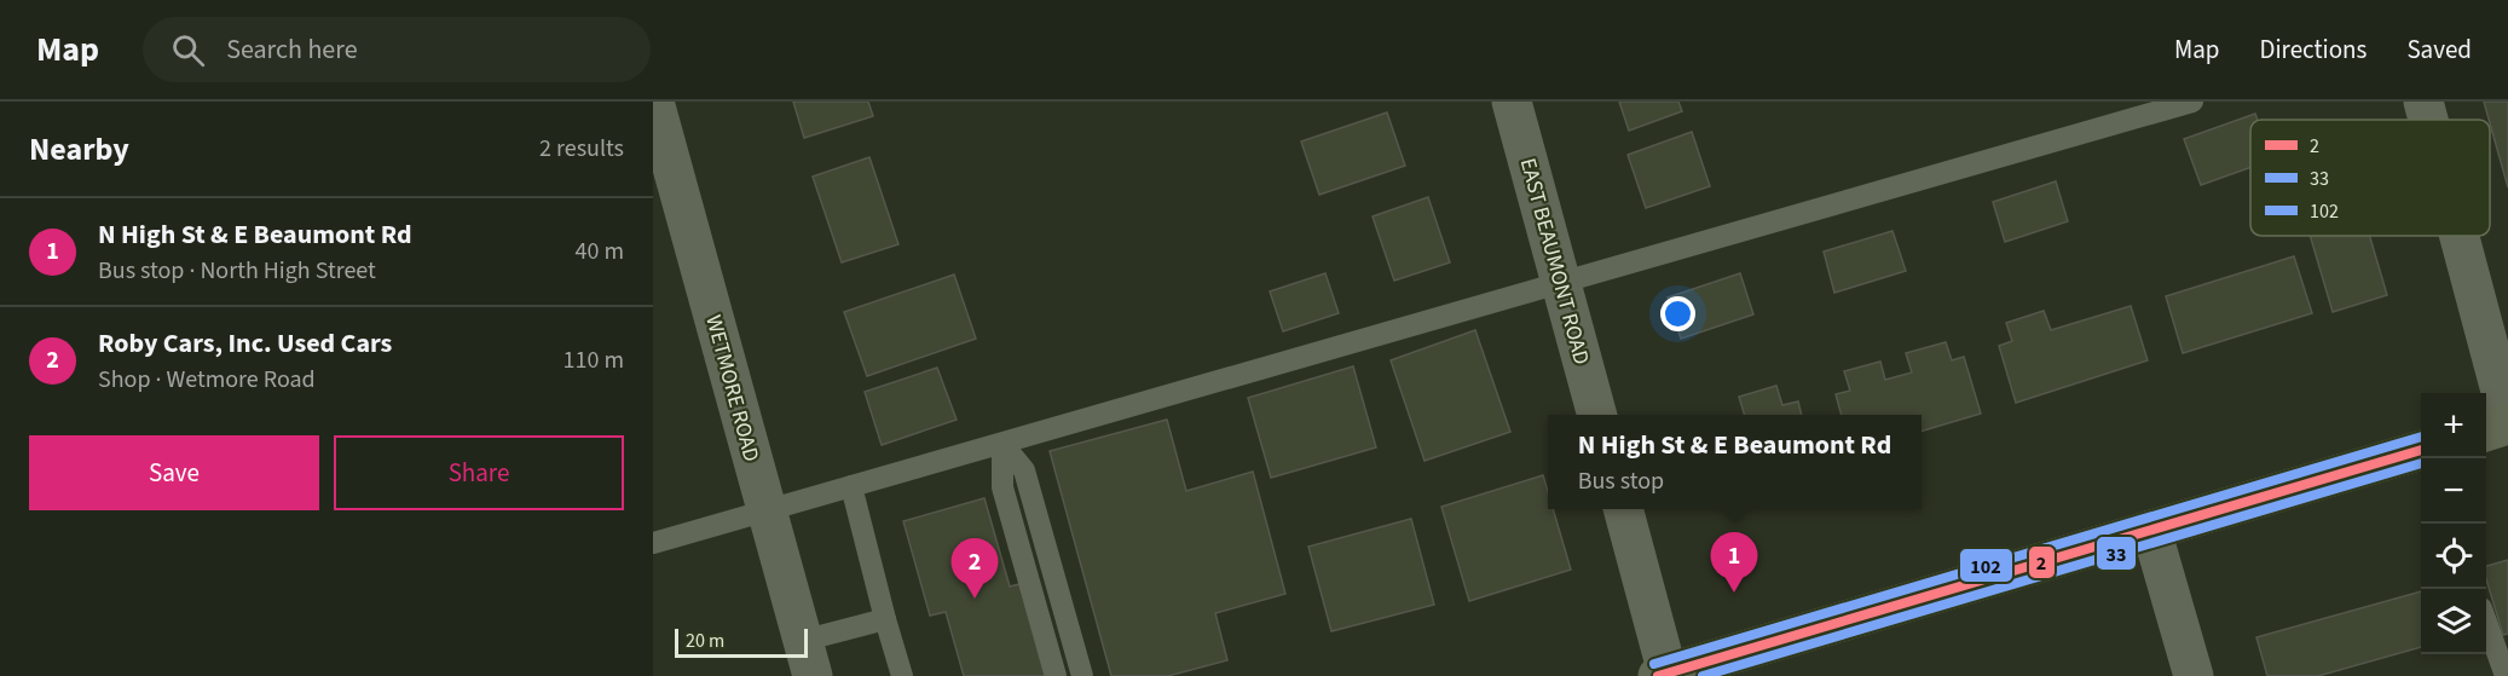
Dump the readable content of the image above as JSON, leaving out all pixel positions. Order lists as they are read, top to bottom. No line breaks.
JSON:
{"streets":{"street":["EAST BEAUMONT ROAD","WETMORE ROAD"]},"lines":["transit line 102","transit line 2","transit line 33"],"legend":["2","33","102"],"scale_bar":"20 m","page":{"header":"Map","search":"Search here","nav":["Map","Directions","Saved"],"heading":["Nearby","2 results"],"list":[{"mark":"1","name":"N High St & E Beaumont Rd","note":"Bus stop · North High Street","value":"40 m"},{"mark":"2","name":"Roby Cars, Inc. Used Cars","note":"Shop · Wetmore Road","value":"110 m"}],"map_buttons":["+","−"],"buttons":["Save","Share"],"popup":["N High St & E Beaumont Rd","Bus stop"],"pins":["1","2"],"scale":"20 m"}}
